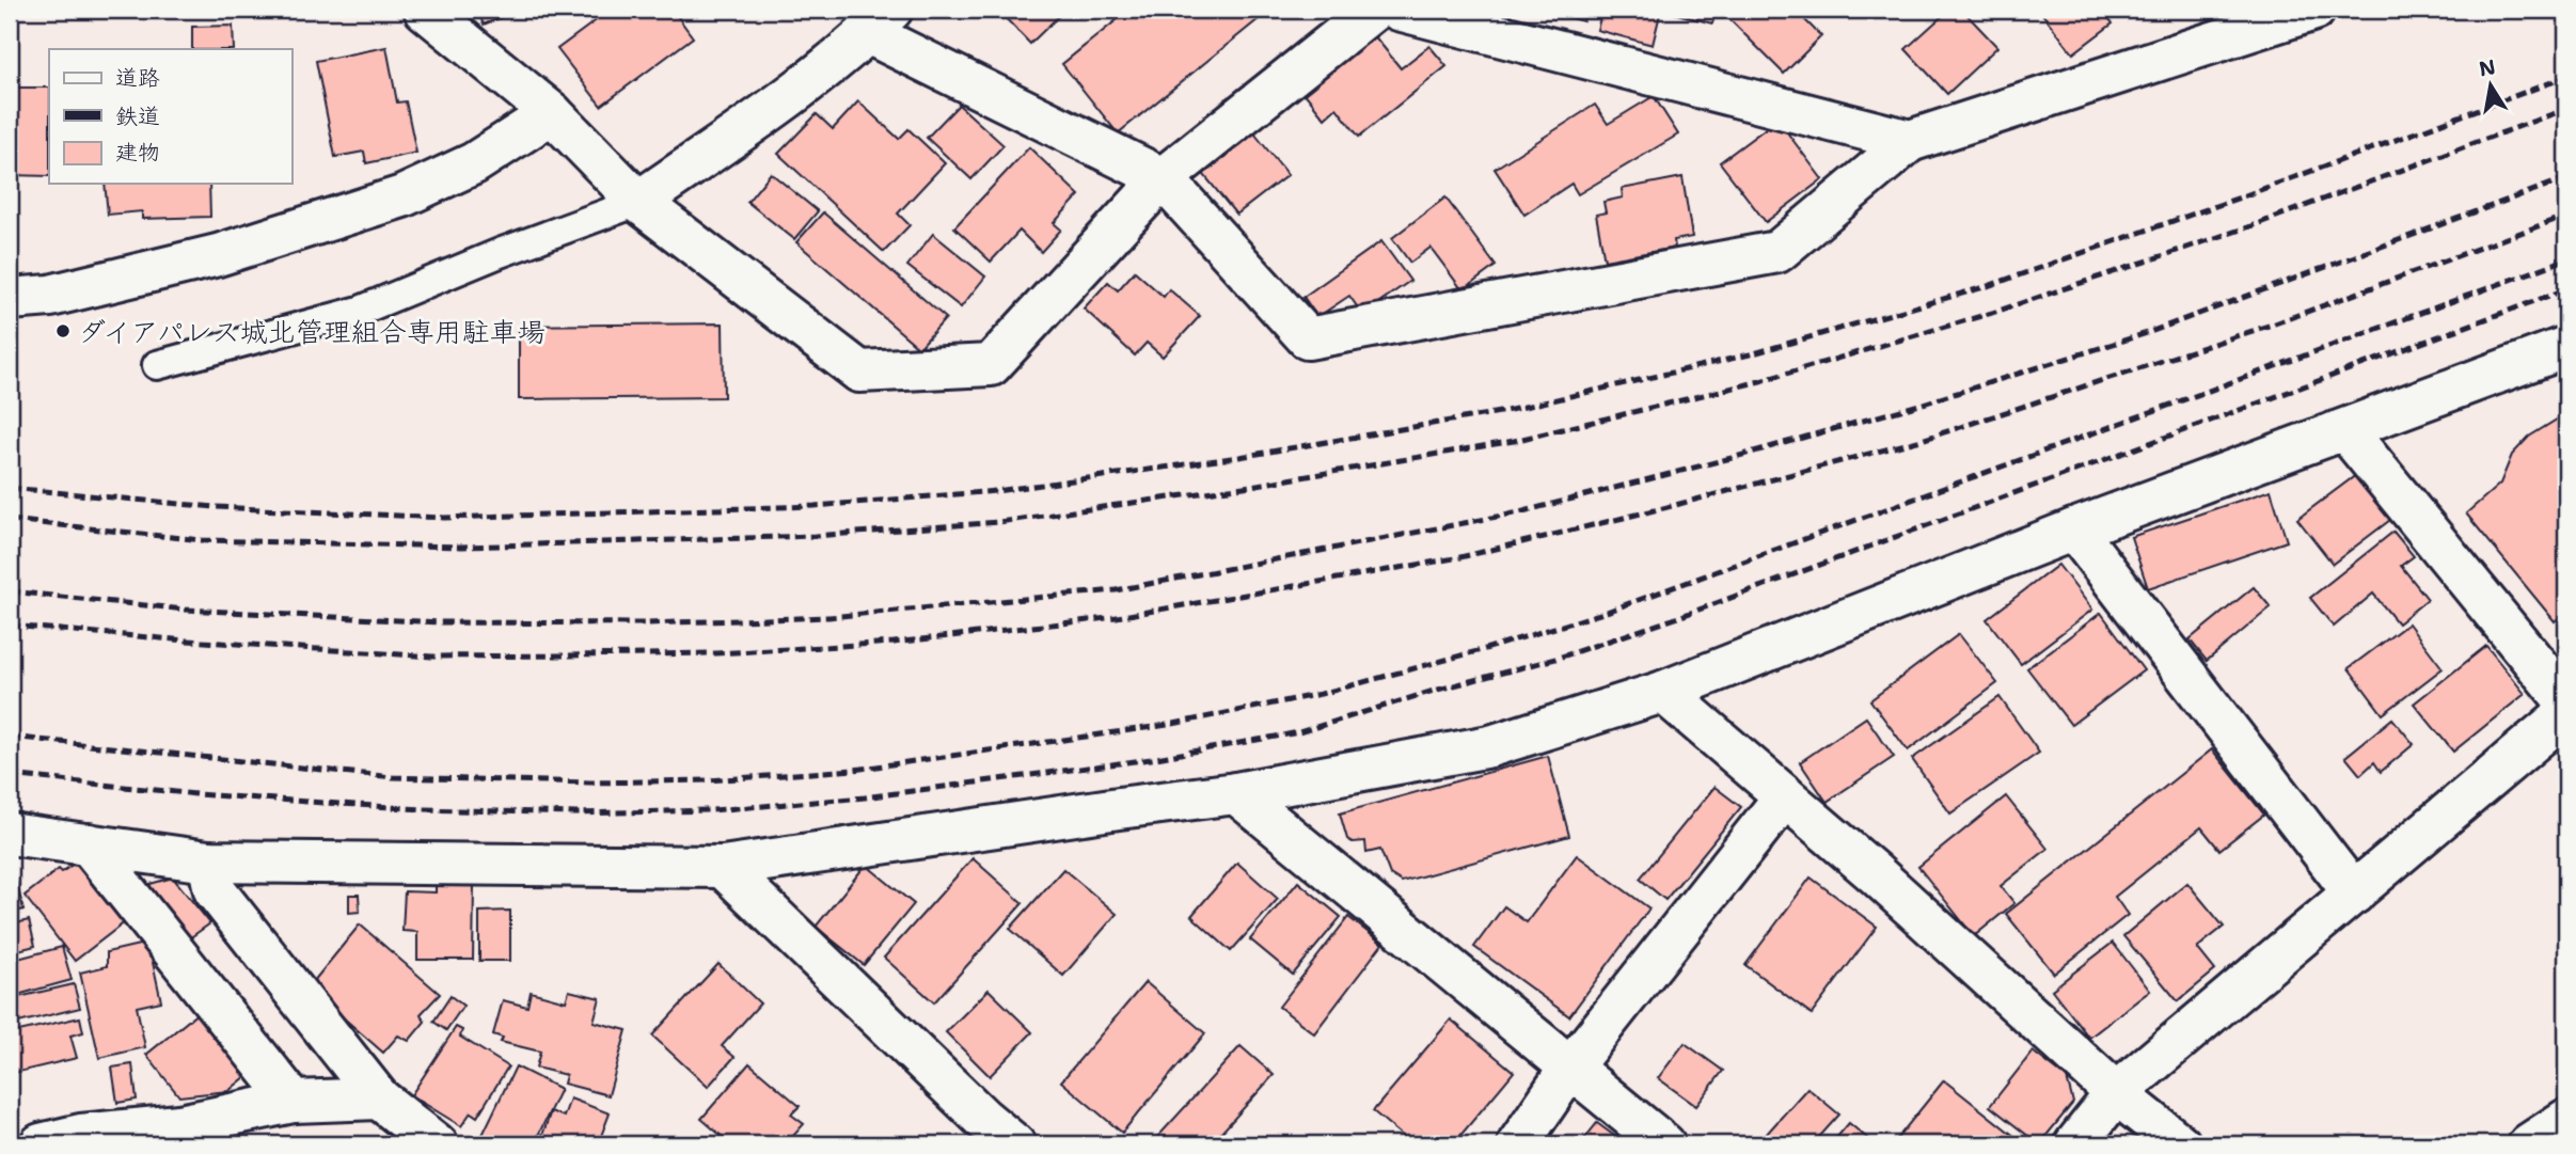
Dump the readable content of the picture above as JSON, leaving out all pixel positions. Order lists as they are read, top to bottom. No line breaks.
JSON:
{"places":["ダイアパレス城北管理組合専用駐車場"],"legend":["道路","鉄道","建物"],"north":"top"}
